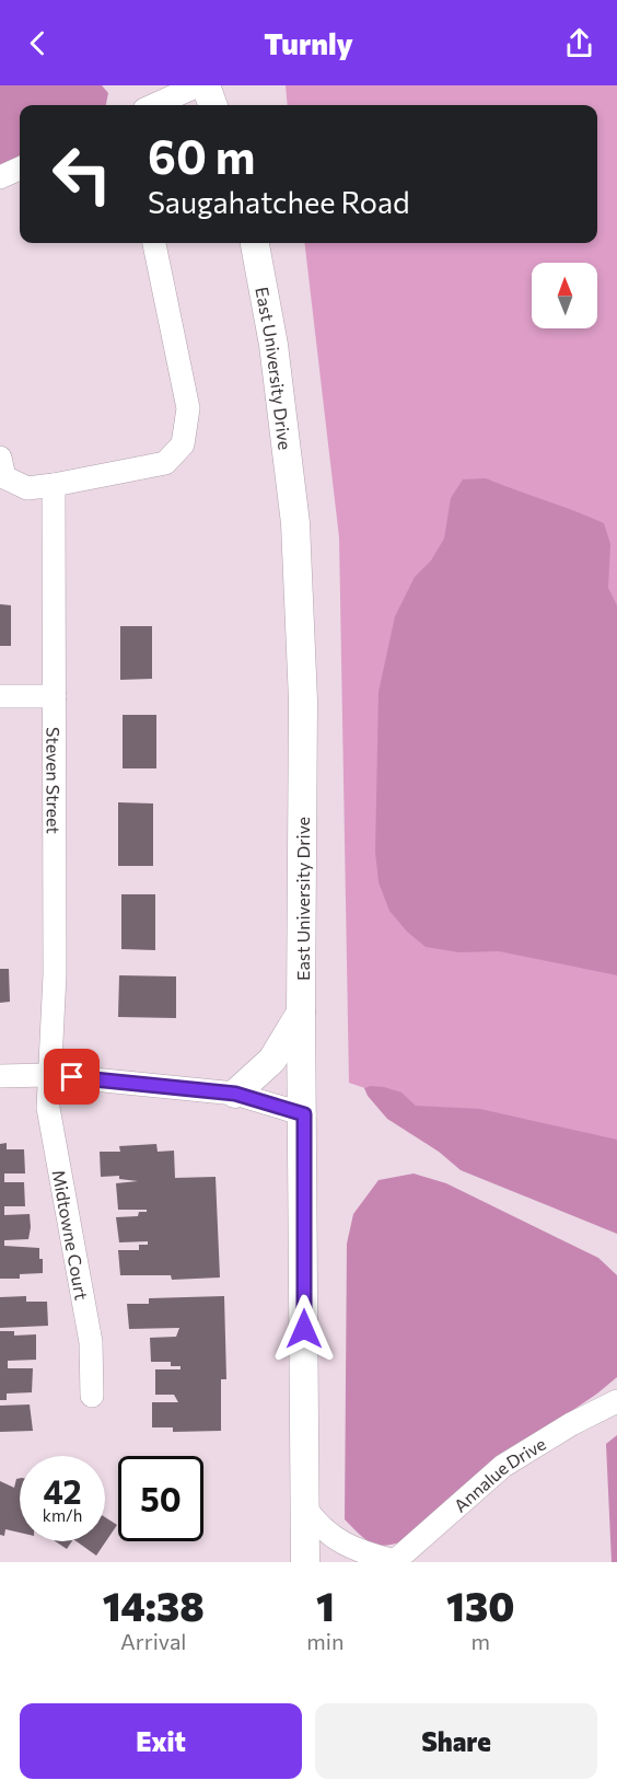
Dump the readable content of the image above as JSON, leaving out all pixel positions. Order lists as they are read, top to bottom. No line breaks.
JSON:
{"streets":{"main road":["East University Drive"],"street":["Steven Street","Midtowne Court","Annalue Drive"]},"crossings":[["Steven Street","Midtowne Court"]],"north":"top","page":{"header":"Turnly","turn":["60 m","Saugahatchee Road"],"speed":"42 km/h","limit":"50","eta":["14:38","Arrival","1","min","130","m"],"buttons":["Exit","Share"]}}
